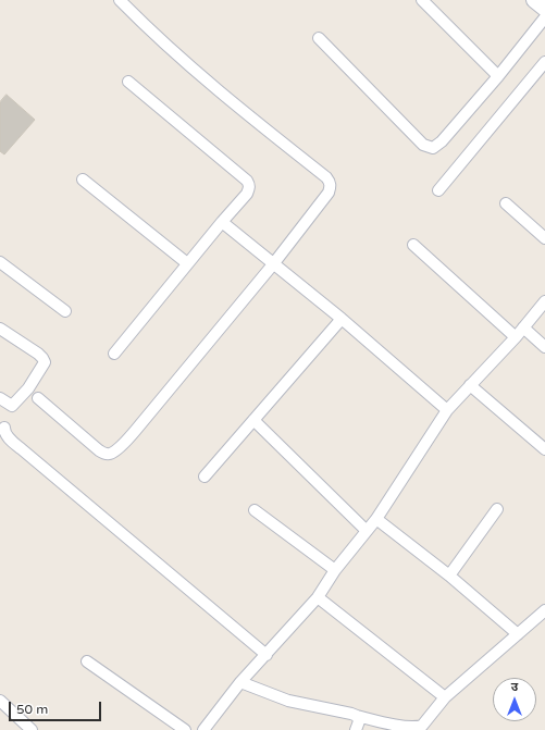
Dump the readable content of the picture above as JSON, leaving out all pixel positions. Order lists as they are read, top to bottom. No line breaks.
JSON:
{"scale_bar":"50 m","north":"top"}
